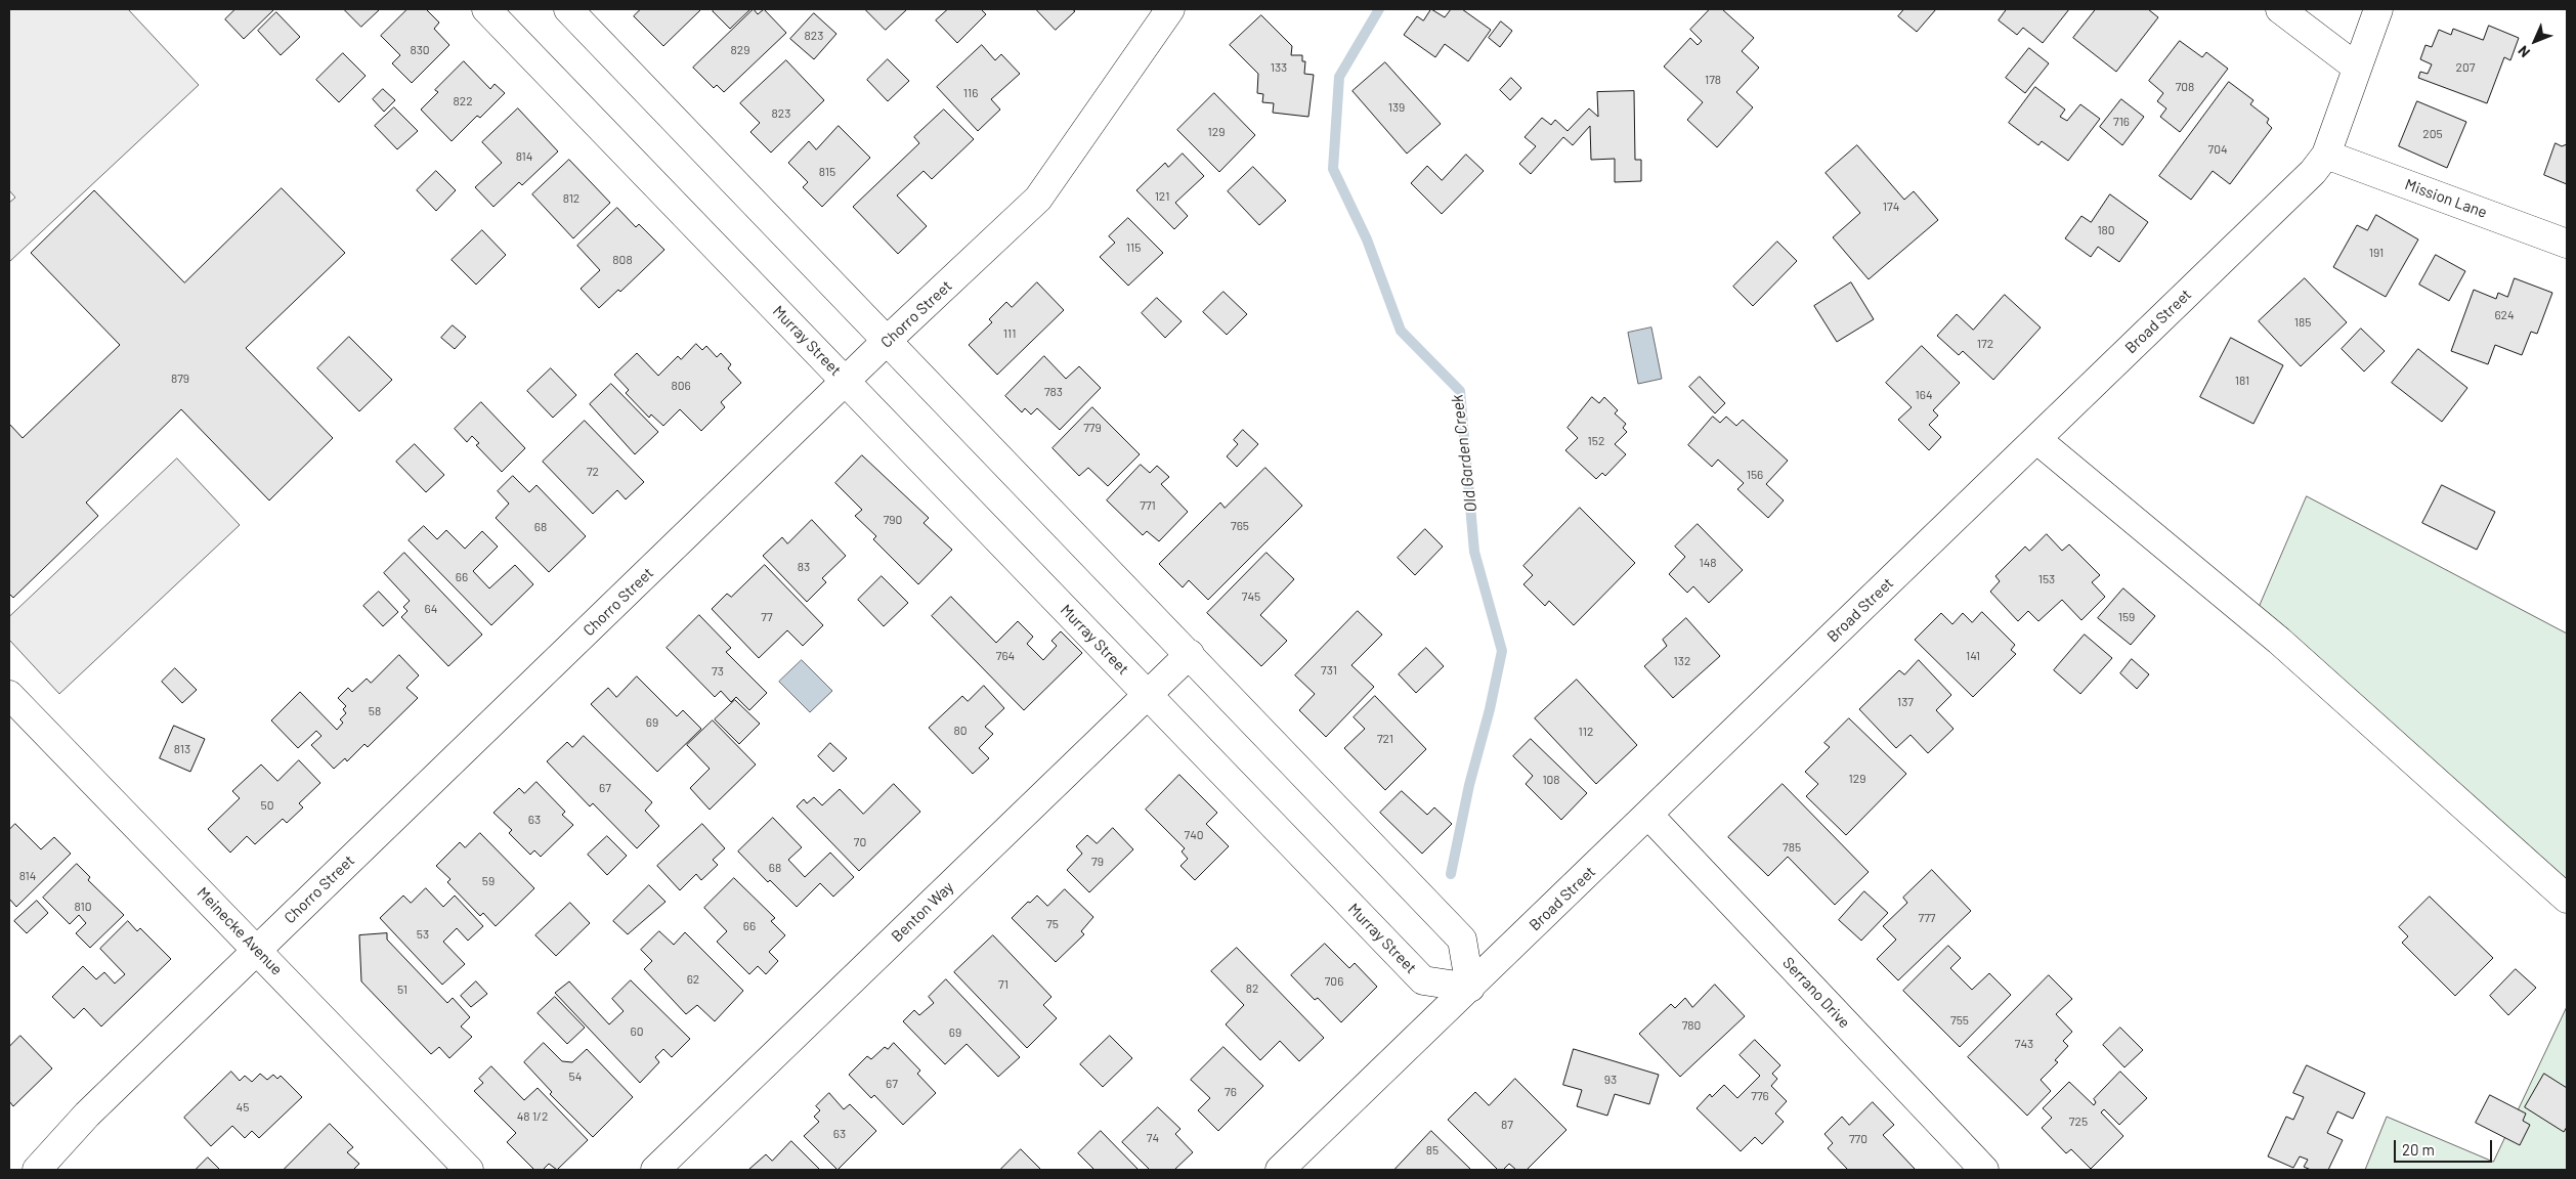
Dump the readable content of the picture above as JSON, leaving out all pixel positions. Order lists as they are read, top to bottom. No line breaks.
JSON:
{"streets":{"street":["Mission Lane","Chorro Street","Broad Street","Murray Street","Benton Way","Meinecke Avenue","Serrano Drive"]},"crossings":[["Mission Lane","Broad Street"],["Chorro Street","Murray Street"],["Chorro Street","Meinecke Avenue"],["Broad Street","Murray Street"],["Broad Street","Serrano Drive"],["Murray Street","Benton Way"]],"water":["Old Garden Creek"],"house_numbers":["823","830","829","133","207","178","708","116","822","139","823","716","129","205","704","814","815","121","812","174","180","115","191","808","624","185","111","172","879","181","806","783","164","779","152","72","156","771","790","765","68","148","83","66","153","745","64","77","159","764","141","132","731","73","137","58","69","80","112","721","813","129","108","67","50","63","740","70","785","79","68","814","59","810","777","75","66","53","62","706","71","82","51","755","780","60","69","743","54","93","67","76","776","45","48 1/2","725","87","63","74","770","85"],"scale_bar":"20 m","north":"bottom left"}
